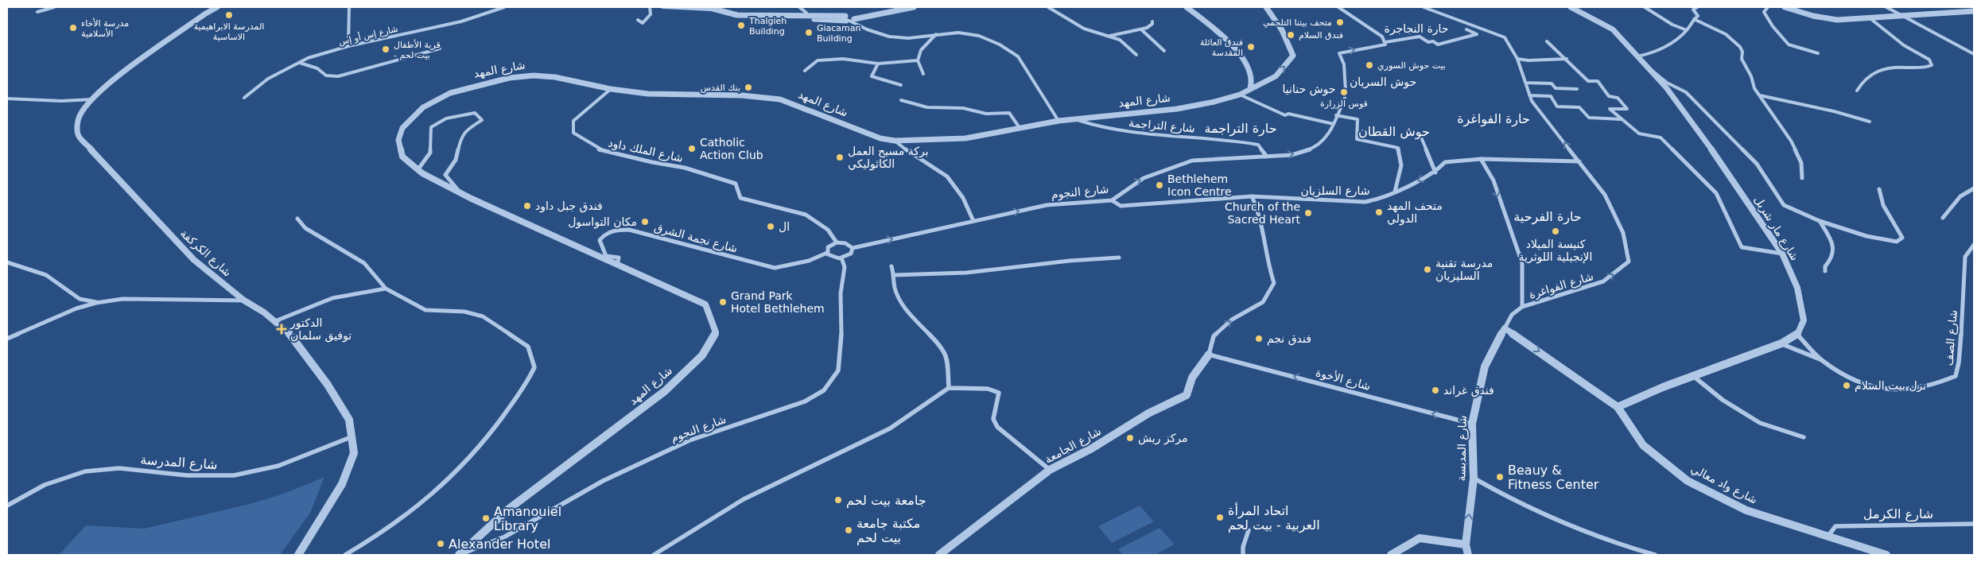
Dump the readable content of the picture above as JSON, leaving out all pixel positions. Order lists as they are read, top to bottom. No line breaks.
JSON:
{"streets":{"street":["شارع إس أو إس","شارع المهد","شارع التراجمة","شارع الملك داود","شارع السلزيان","شارع النجوم","شارع مار شربل","شارع نجمة الشرق","شارع الكركفة","شارع الفواغرة","شارع الصف","شارع الأخوة","شارع الجامعة","شارع المدبسة","شارع المدرسة","شارع واد معالي","شارع الكرمل"]},"crossings":[["شارع المهد","شارع التراجمة"],["شارع المهد","شارع الملك داود"],["شارع المهد","شارع النجوم"],["شارع المهد","شارع نجمة الشرق"],["شارع التراجمة","شارع النجوم"],["شارع السلزيان","شارع النجوم"],["شارع مار شربل","شارع الصف"],["شارع الكركفة","شارع المدرسة"],["شارع الفواغرة","شارع المدبسة"],["شارع الأخوة","شارع الجامعة"],["شارع الأخوة","شارع المدبسة"],["شارع المدبسة","شارع واد معالي"],["شارع واد معالي","شارع الكرمل"]],"one_way":["شارع النجوم","شارع الأخوة"],"districts":["حارة النجاجرة","حوش السريان","حوش حنانيا","حارة الفواغرة","حارة التراجمة","حوش القطان","حارة الفرحية"],"places":{"other":["المدرسة الابراهيمية الاساسية","متحف بيتنا التلحمي","Thalgieh Building","مدرسة الأخاء الأسلامية","Giacaman Building","فندق السلام","فندق العائلة المقدسة","قرية الأطفال - بيت لحم","بيت حوش السوري","بنك القدس","قوس الزرارة","Catholic Action Club","بركة مسبح العمل الكاثوليكي","Bethlehem Icon Centre","فندق جبل داود","متحف المهد الدولي","Church of the Sacred Heart","مكان التواسول","ال","كنيسة الميلاد الإنجيلية اللوثرية","مدرسة تقنية السليزيان","Grand Park Hotel Bethlehem","فندق نجم","نزل بيت السلام","فندق غراند","مركز ريش","Beauy & Fitness Center","جامعة بيت لحم","اتحاد المرأة العربية - بيت لحم","Amanouiel Library","مكتبة جامعة بيت لحم","Alexander Hotel"],"health":["الدكتور توفيق سلمان"]}}
